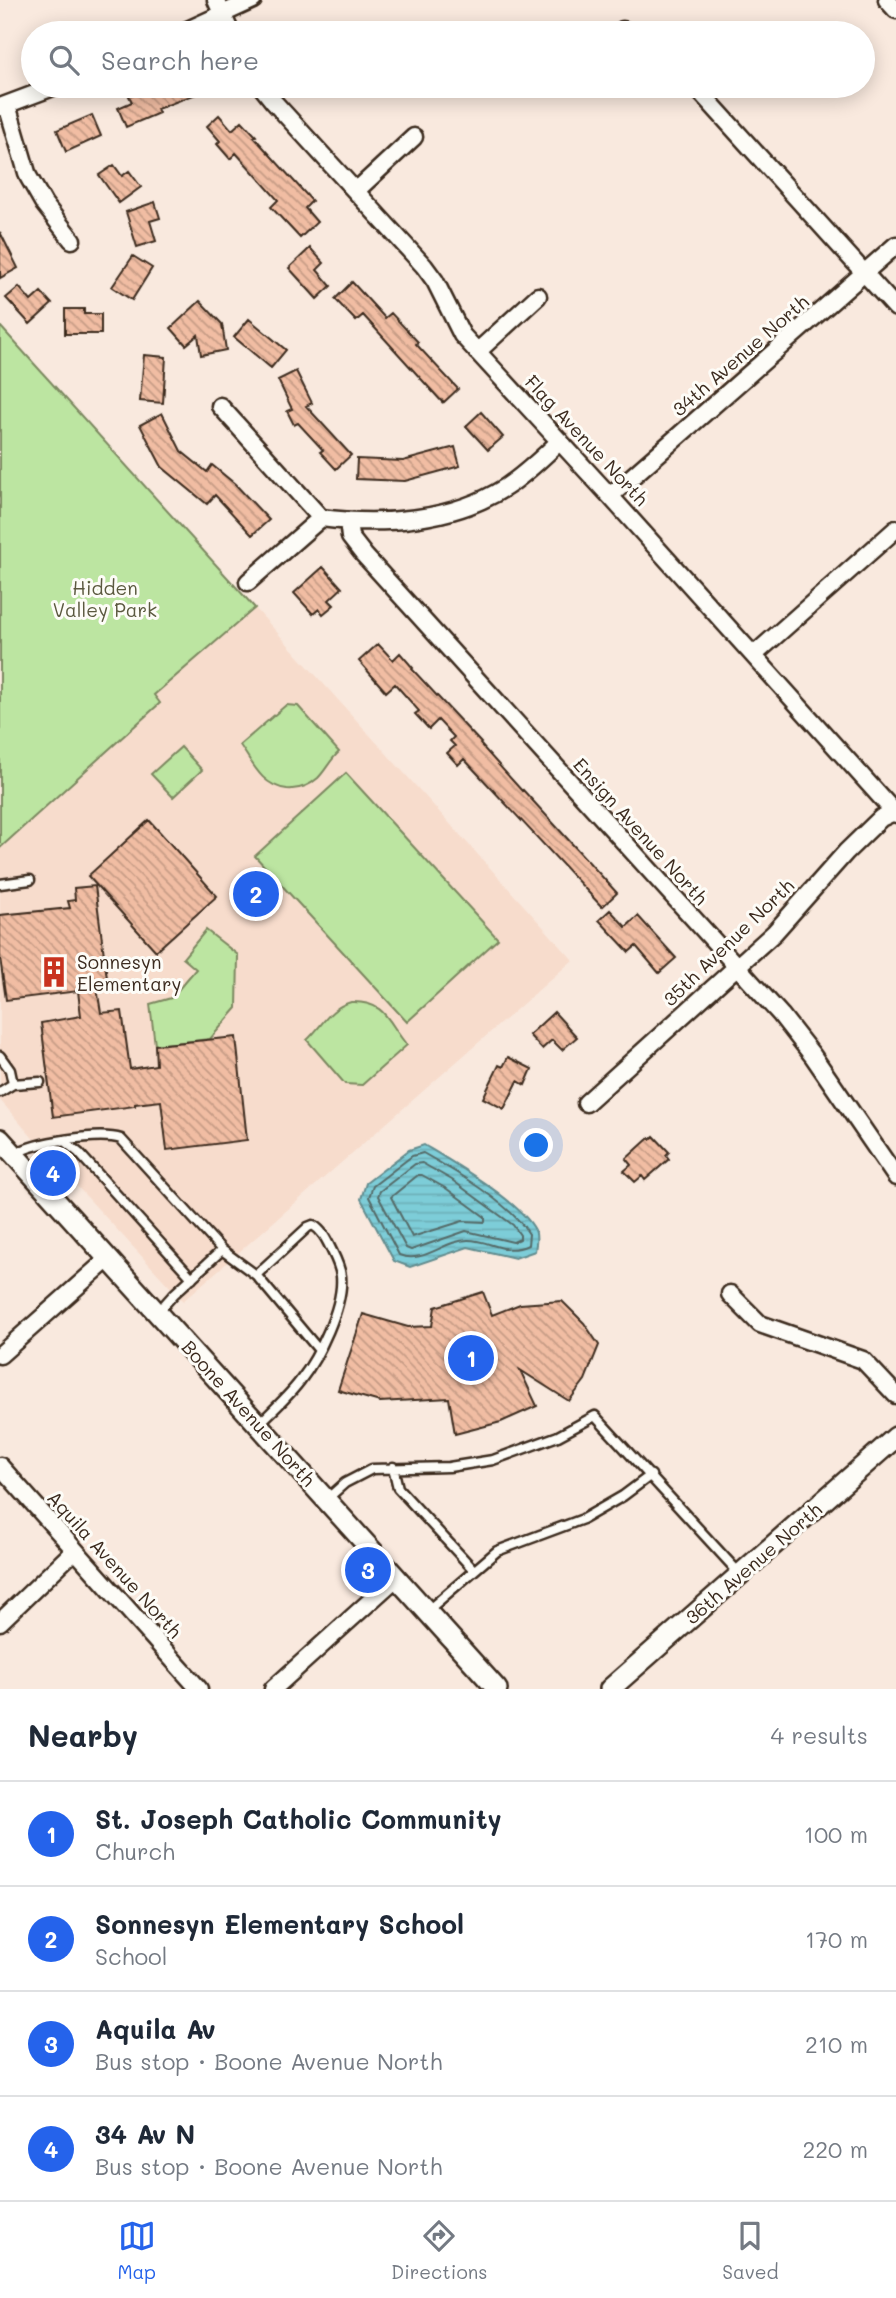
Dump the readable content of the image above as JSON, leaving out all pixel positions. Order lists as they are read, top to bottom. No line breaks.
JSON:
{"streets":{"street":["34th Avenue North","Flag Avenue North","Ensign Avenue North","35th Avenue North","Boone Avenue North","36th Avenue North","Aquila Avenue North"]},"crossings":[["34th Avenue North","Flag Avenue North"],["Flag Avenue North","35th Avenue North"],["Ensign Avenue North","35th Avenue North"]],"parks":["Hidden Valley Park"],"places":{"building":["Sonnesyn Elementary"]},"page":{"search":"Search here","pins":["2","4","1","3"],"heading":["Nearby","4 results"],"list":[{"mark":"1","name":"St. Joseph Catholic Community","note":"Church","value":"100 m"},{"mark":"2","name":"Sonnesyn Elementary School","note":"School","value":"170 m"},{"mark":"3","name":"Aquila Av","note":"Bus stop · Boone Avenue North","value":"210 m"},{"mark":"4","name":"34 Av N","note":"Bus stop · Boone Avenue North","value":"220 m"}],"nav":["Map","Directions","Saved"]}}
